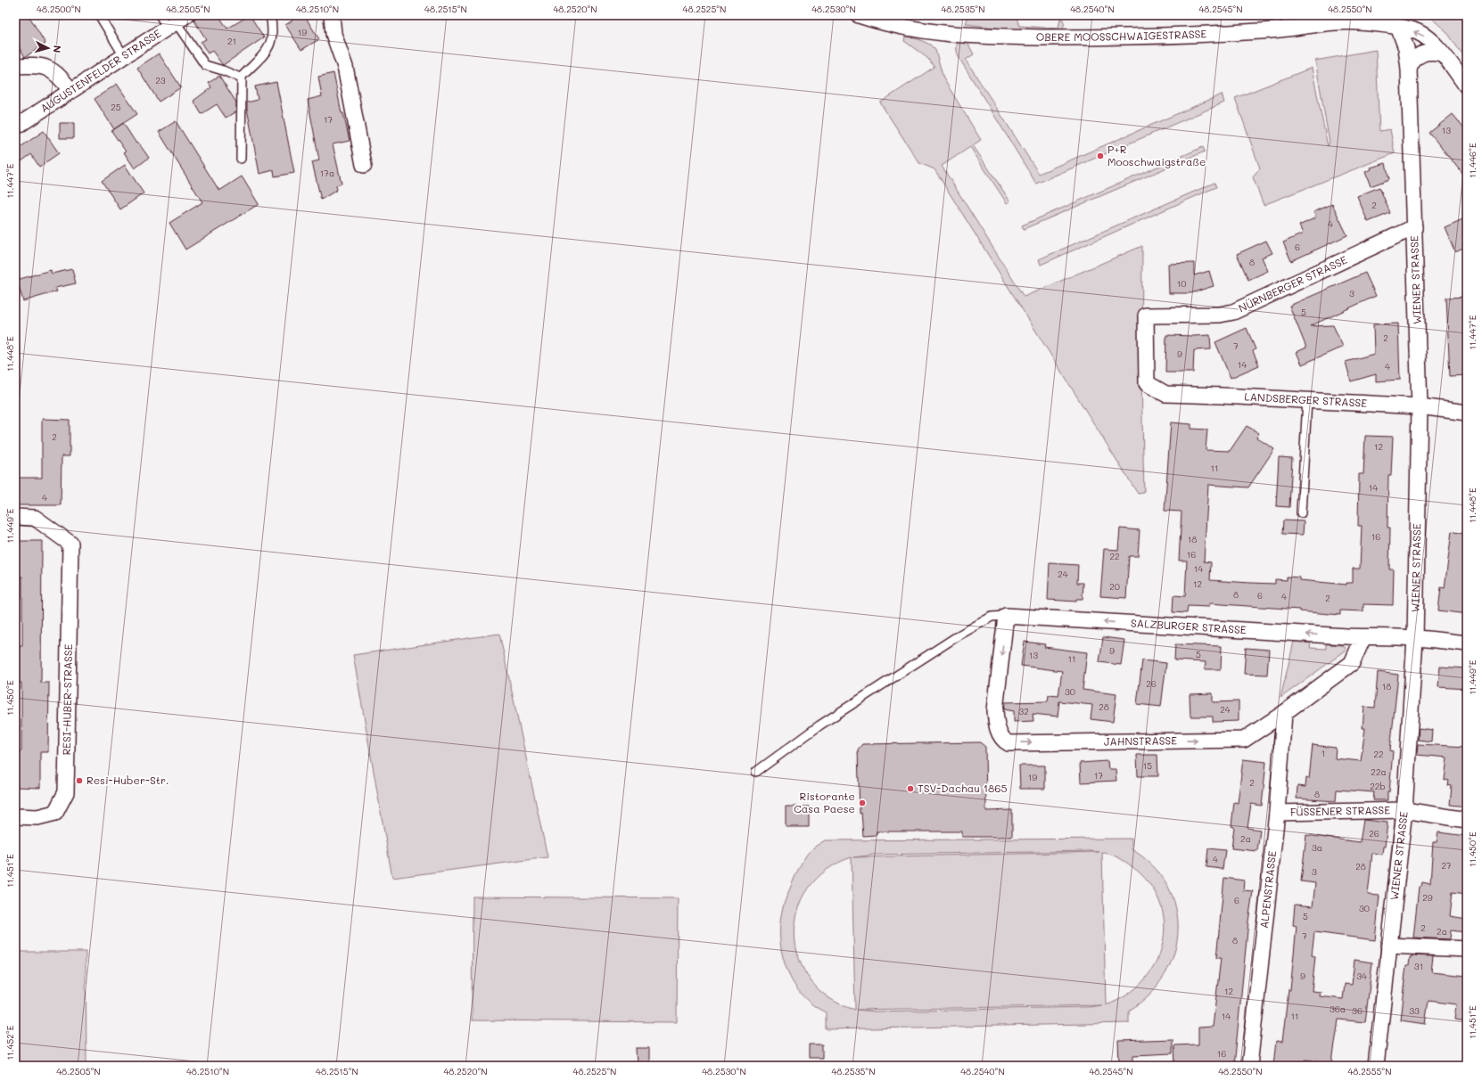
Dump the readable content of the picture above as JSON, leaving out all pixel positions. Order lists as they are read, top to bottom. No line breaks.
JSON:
{"streets":{"street":["OBERE MOOSSCHWAIGESTRASSE","AUGUSTENFELDER STRASSE","WIENER STRASSE","NÜRNBERGER STRASSE","LANDSBERGER STRASSE","SALZBURGER STRASSE","RESI-HUBER-STRASSE","JAHNSTRASSE","FÜSSENER STRASSE","ALPENSTRASSE"]},"crossings":[["OBERE MOOSSCHWAIGESTRASSE","WIENER STRASSE"],["WIENER STRASSE","NÜRNBERGER STRASSE"],["WIENER STRASSE","LANDSBERGER STRASSE"],["WIENER STRASSE","FÜSSENER STRASSE"],["NÜRNBERGER STRASSE","LANDSBERGER STRASSE"],["SALZBURGER STRASSE","JAHNSTRASSE"],["JAHNSTRASSE","ALPENSTRASSE"],["FÜSSENER STRASSE","ALPENSTRASSE"]],"one_way":["SALZBURGER STRASSE"],"places":["P+R Mooschwaigstraße","Resi-Huber-Str.","TSV-Dachau 1865","Ristorante Casa Paese"],"house_numbers":["19","21","23","25","17","13","17a","2","4","6","8","10","3","5","2","7","9","14","4","2","12","11","14","4","16","18","16","22","14","24","12","20","8","6","4","2","9","5","13","11","26","18","30","28","24","32","1","22","15","22a","17","19","2","22b","8","26","2a","3a","4","27","28","3","29","6","30","5","2","2a","7","8","31","9","34","12","36a","36","33","14","11","16"],"north":"right","coordinates":["48.2500°N","48.2505°N","48.2510°N","48.2515°N","48.2520°N","48.2525°N","48.2530°N","48.2535°N","48.2540°N","48.2545°N","48.2550°N","11.446°E","11.447°E","11.448°E","11.449°E","11.450°E","11.451°E","11.452°E","48.2555°N"]}
